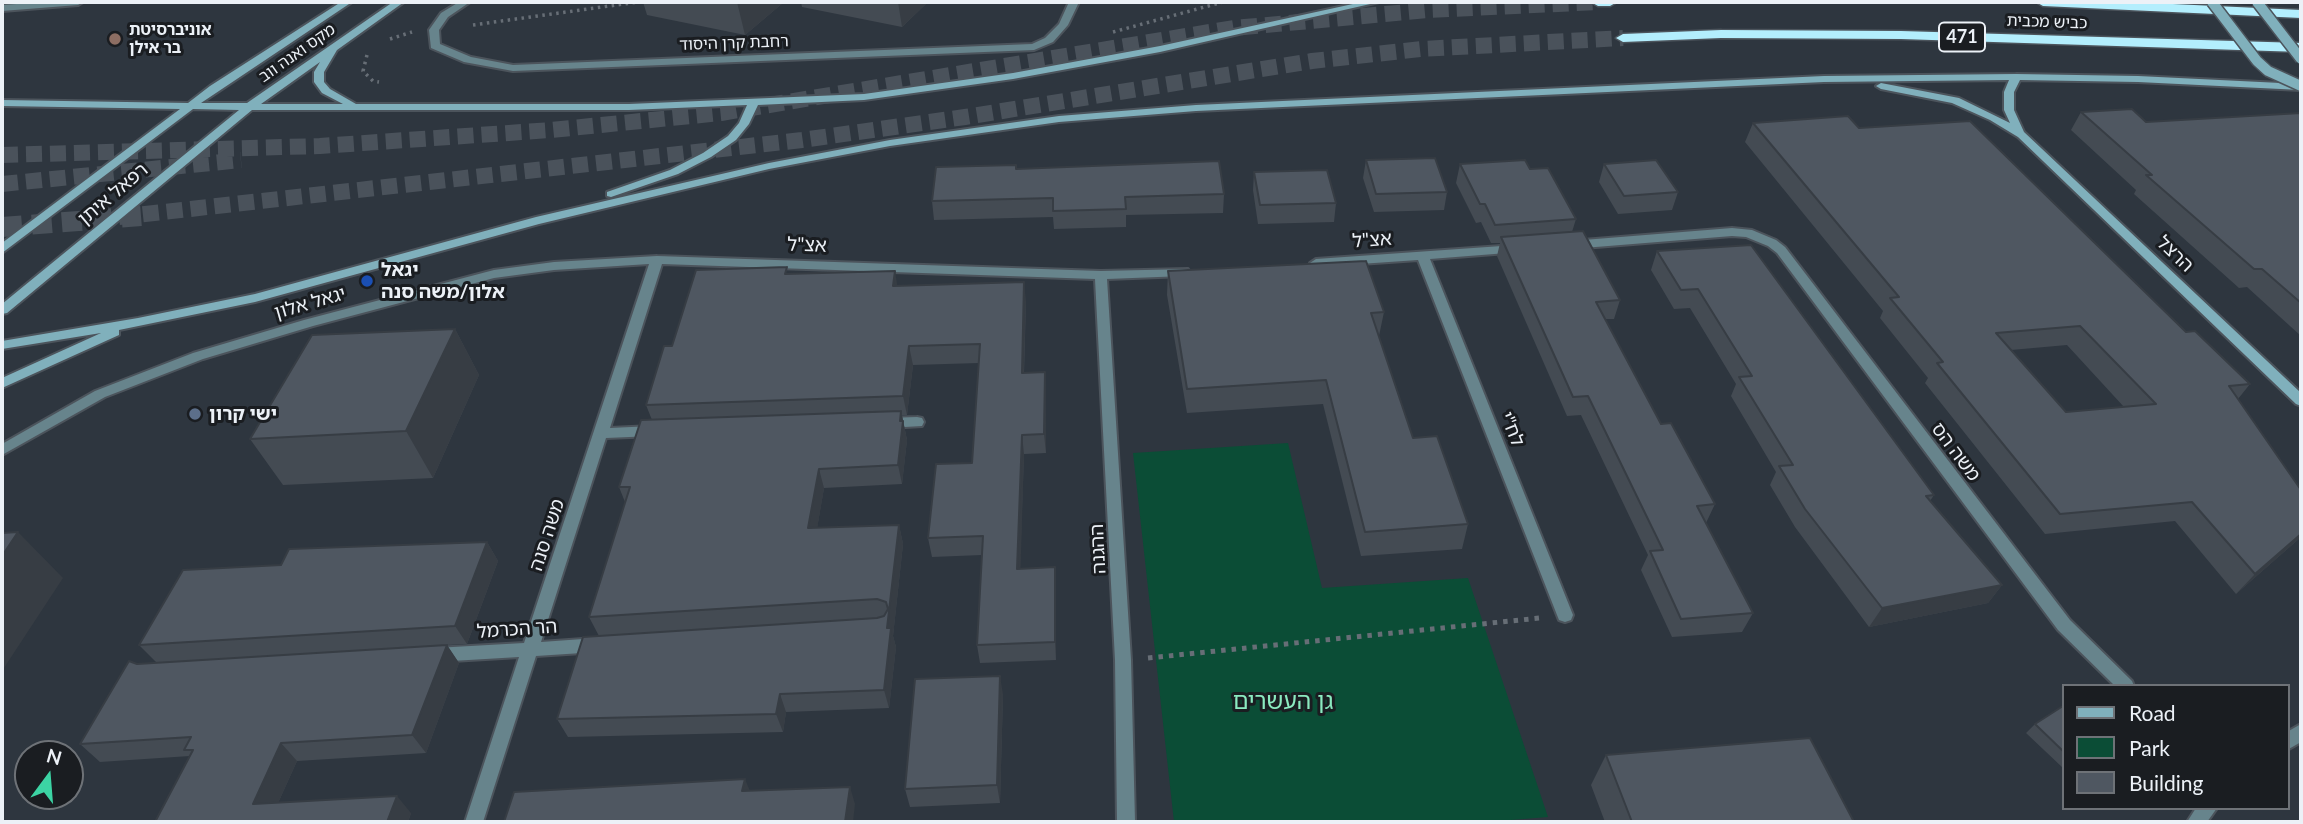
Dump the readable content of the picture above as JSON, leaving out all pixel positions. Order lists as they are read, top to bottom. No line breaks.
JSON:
{"streets":{"highway":["כביש מכבית","471"],"main road":["מקס ואנה ווב","רפאל איתן","הרצל"],"street":["רחבת קרן היסוד","אצ\"ל","יגאל אלון","לח\"י","משה הס","משה סנה","ההגנה","הר הכרמל"]},"crossings":[["מקס ואנה ווב","רפאל איתן"],["אצ\"ל","יגאל אלון"],["אצ\"ל","לח\"י"],["אצ\"ל","ההגנה"],["יגאל אלון","משה סנה"],["משה סנה","הר הכרמל"]],"parks":["גן העשרים"],"places":["אוניברסיטת בר אילן","יגאל אלון/משה סנה","ישי קרון"],"legend":["Road","Park","Building"],"north":"top"}
